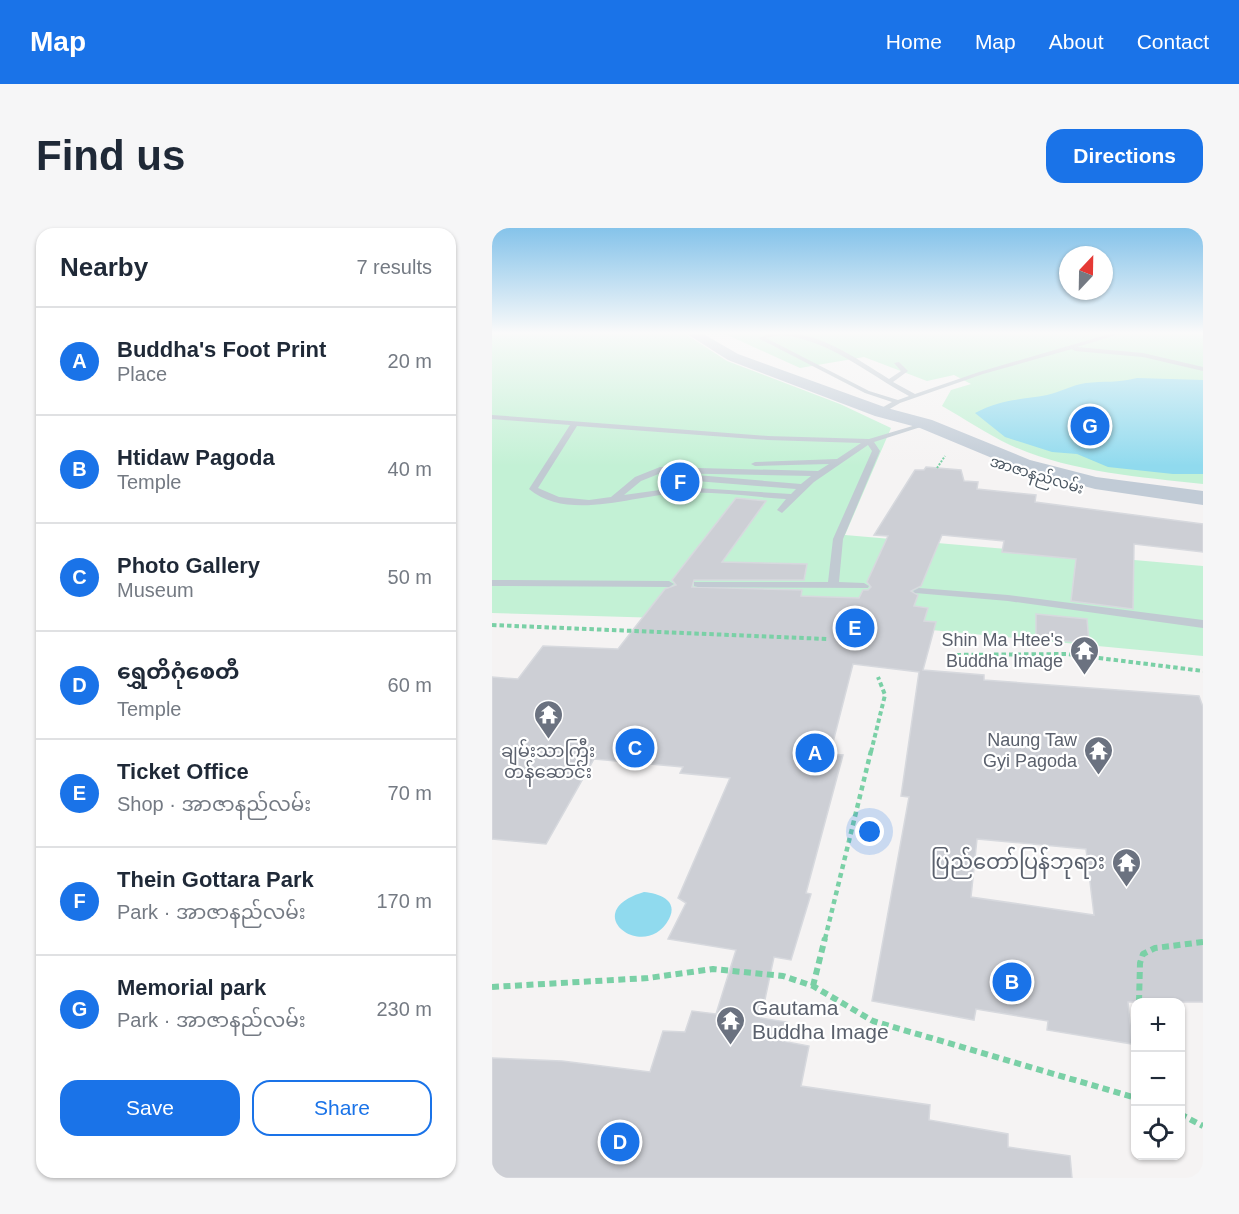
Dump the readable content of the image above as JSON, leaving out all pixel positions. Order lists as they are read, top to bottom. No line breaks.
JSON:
{"streets":{"main road":["အာဇာနည်လမ်း"]},"places":{"temple":["Shin Ma Htee's Buddha Image","ချမ်းသာကြီး တန်ဆောင်း","Naung Taw Gyi Pagoda","ပြည်တော်ပြန်ဘုရား","Gautama Buddha Image"]},"north":"top","page":{"header":"Map","nav":["Home","Map","About","Contact"],"buttons":["Directions",["Save","Share"]],"title":"Find us","heading":["Nearby","7 results"],"list":[{"mark":"A","name":"Buddha's Foot Print","note":"Place","value":"20 m"},{"mark":"B","name":"Htidaw Pagoda","note":"Temple","value":"40 m"},{"mark":"C","name":"Photo Gallery","note":"Museum","value":"50 m"},{"mark":"D","name":"ရွှေတိဂုံစေတီ","note":"Temple","value":"60 m"},{"mark":"E","name":"Ticket Office","note":"Shop · အာဇာနည်လမ်း","value":"70 m"},{"mark":"F","name":"Thein Gottara Park","note":"Park · အာဇာနည်လမ်း","value":"170 m"},{"mark":"G","name":"Memorial park","note":"Park · အာဇာနည်လမ်း","value":"230 m"}],"pins":["G","F","E","C","A","B","D"],"map_buttons":["+","−"]}}
